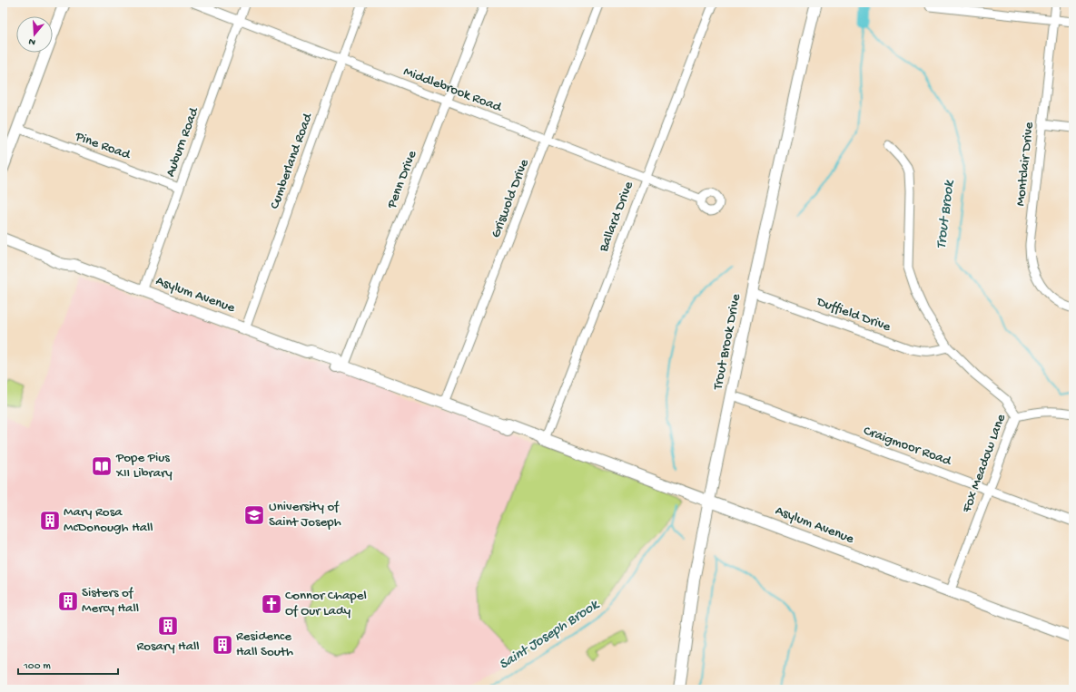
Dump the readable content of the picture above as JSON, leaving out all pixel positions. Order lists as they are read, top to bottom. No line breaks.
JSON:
{"streets":{"main road":["Asylum Avenue","Trout Brook Drive"],"street":["Middlebrook Road","Auburn Road","Pine Road","Cumberland Road","Montclair Drive","Penn Drive","Griswold Drive","Ballard Drive","Duffield Drive","Craigmoor Road","Fox Meadow Lane"]},"crossings":[["Middlebrook Road","Auburn Road"],["Middlebrook Road","Cumberland Road"],["Middlebrook Road","Penn Drive"],["Middlebrook Road","Griswold Drive"],["Middlebrook Road","Ballard Drive"],["Auburn Road","Pine Road"],["Auburn Road","Asylum Avenue"],["Cumberland Road","Asylum Avenue"],["Penn Drive","Asylum Avenue"],["Griswold Drive","Asylum Avenue"],["Ballard Drive","Asylum Avenue"],["Asylum Avenue","Trout Brook Drive"],["Asylum Avenue","Fox Meadow Lane"],["Duffield Drive","Trout Brook Drive"],["Duffield Drive","Fox Meadow Lane"],["Trout Brook Drive","Craigmoor Road"],["Craigmoor Road","Fox Meadow Lane"]],"water":["Trout Brook","Saint Joseph Brook"],"places":{"library":["Pope Pius XII Library"],"school or university":["University of Saint Joseph"],"building":["Mary Rosa McDonough Hall","Sisters of Mercy Hall","Rosary Hall","Residence Hall South"],"church":["Connor Chapel Of Our Lady"]},"scale_bar":"100 m","north":"bottom"}
